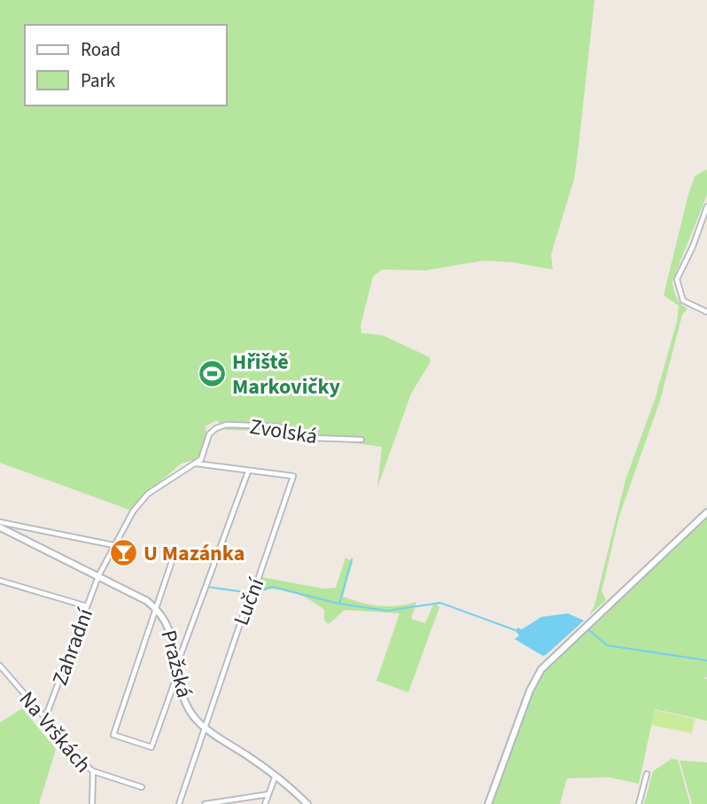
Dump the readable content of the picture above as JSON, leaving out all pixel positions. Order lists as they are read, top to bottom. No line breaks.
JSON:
{"streets":{"street":["Zvolská","Luční","Zahradní","Pražská","Na Vrškách"]},"crossings":[["Luční","Pražská"],["Zahradní","Pražská"],["Zahradní","Na Vrškách"]],"places":{"sports":["Hřiště Markovičky"],"bar":["U Mazánka"]},"legend":["Road","Park"]}
